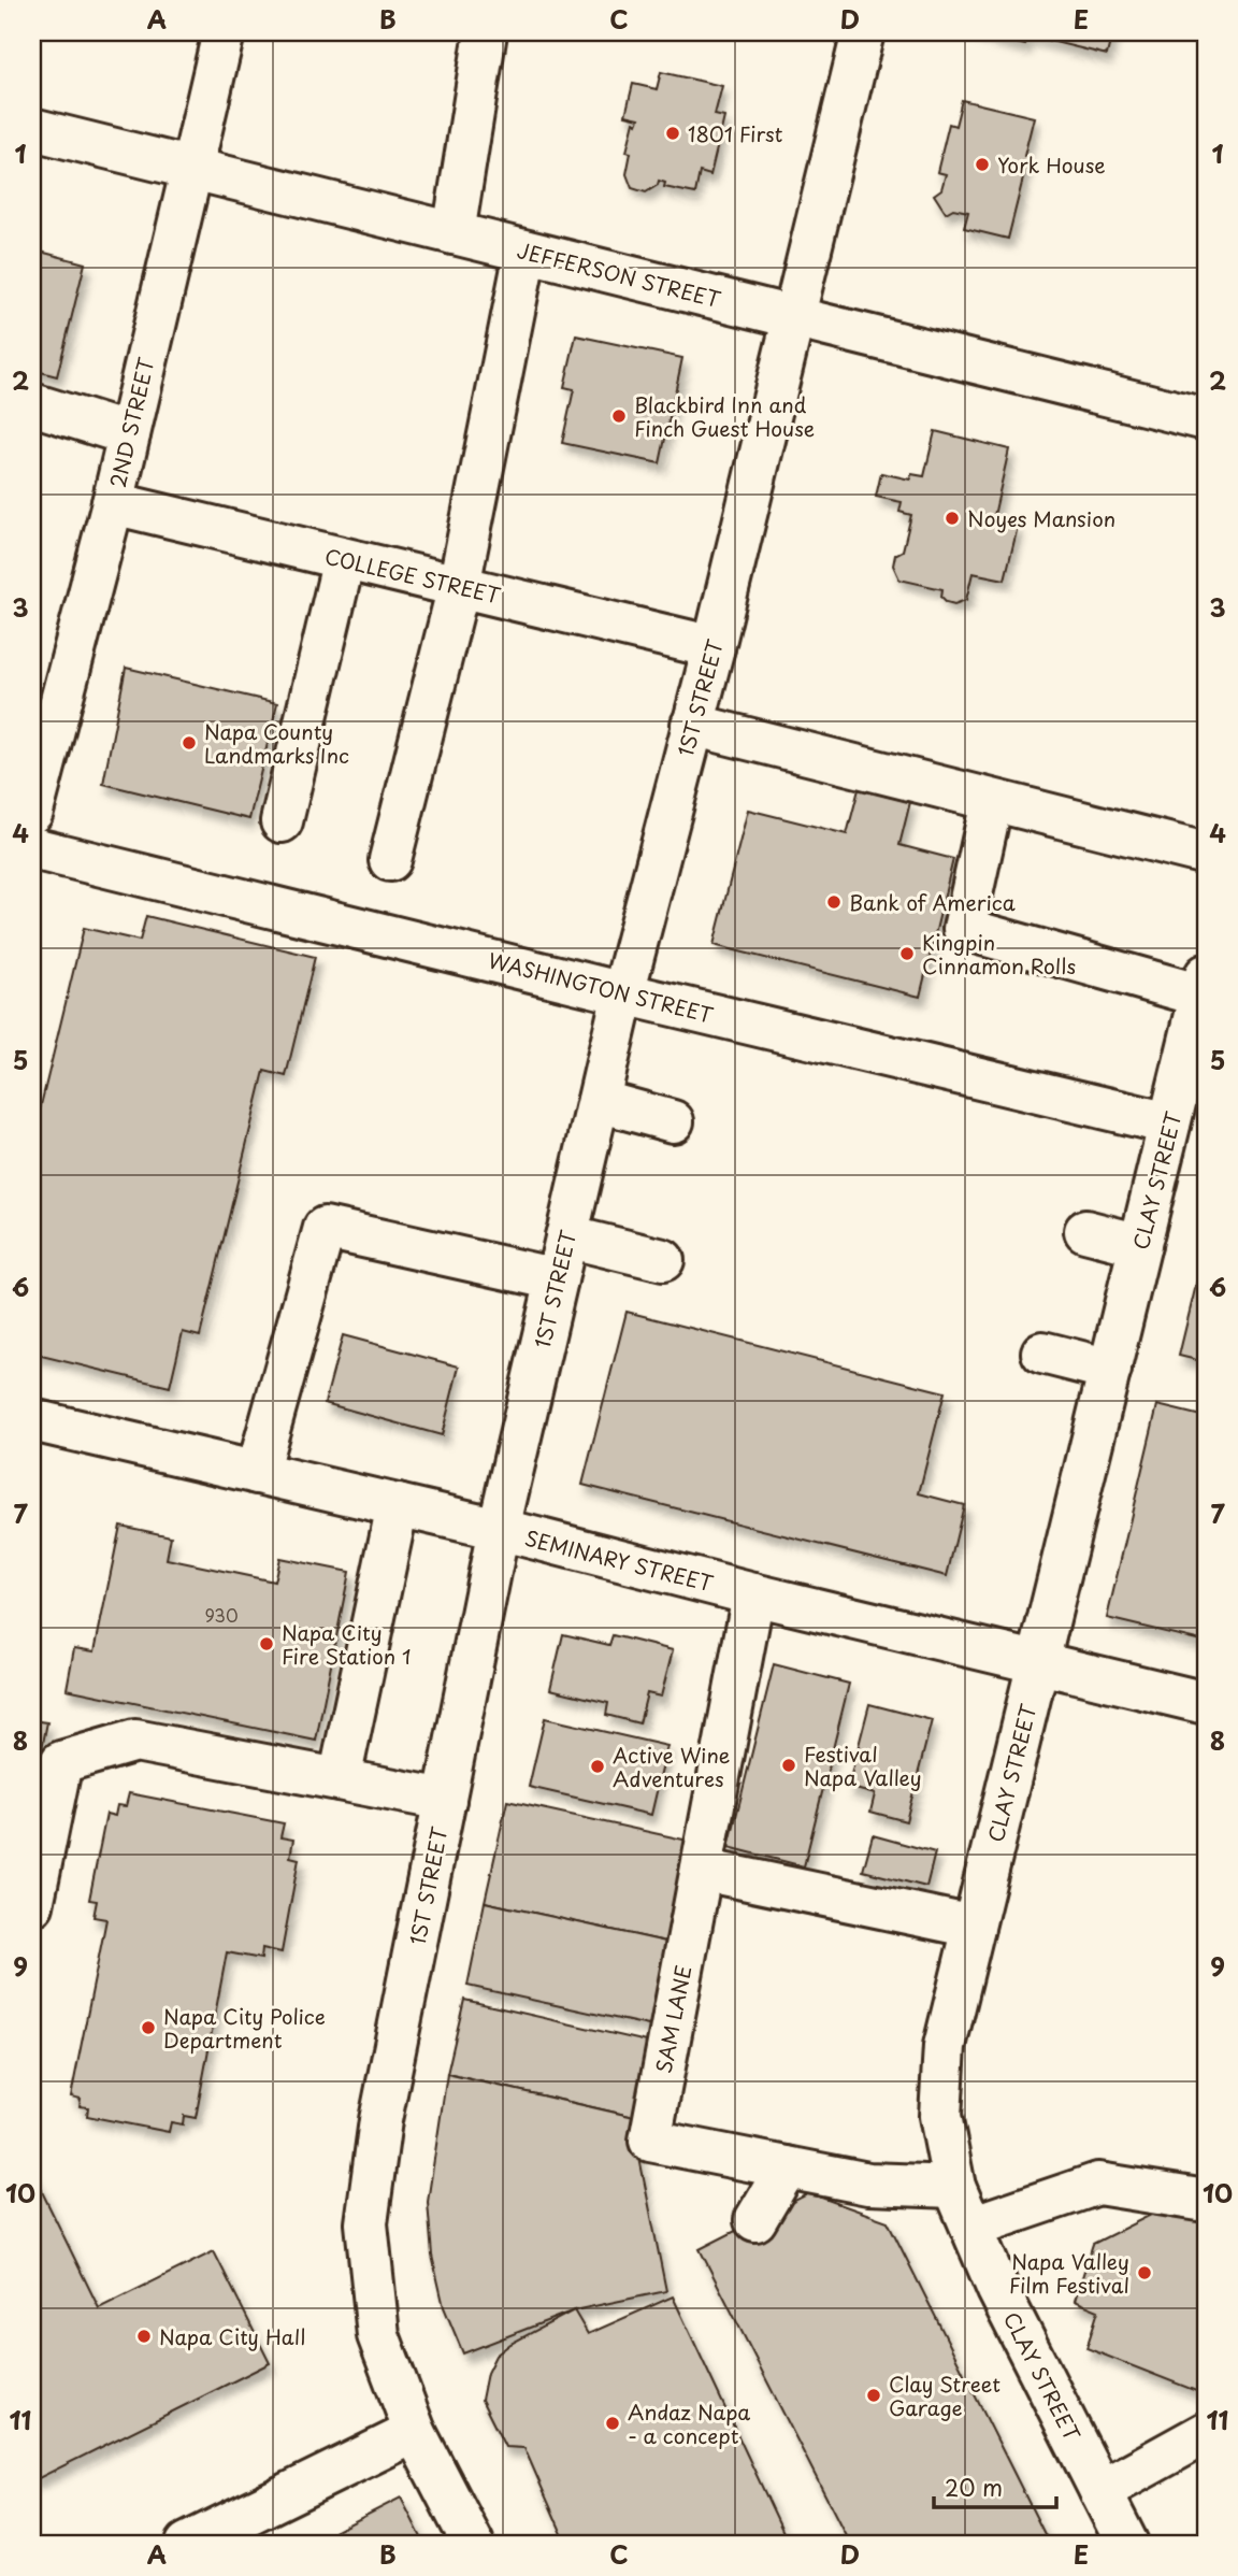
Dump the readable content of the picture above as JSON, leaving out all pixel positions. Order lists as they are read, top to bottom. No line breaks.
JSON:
{"streets":{"street":["JEFFERSON STREET","2ND STREET","COLLEGE STREET","1ST STREET","WASHINGTON STREET","CLAY STREET","SEMINARY STREET","SAM LANE"]},"crossings":[["JEFFERSON STREET","2ND STREET"],["JEFFERSON STREET","1ST STREET"],["2ND STREET","COLLEGE STREET"],["COLLEGE STREET","1ST STREET"],["1ST STREET","WASHINGTON STREET"],["1ST STREET","SEMINARY STREET"],["WASHINGTON STREET","CLAY STREET"],["CLAY STREET","SEMINARY STREET"],["CLAY STREET","SAM LANE"],["SEMINARY STREET","SAM LANE"]],"places":["1801 First","York House","Blackbird Inn and Finch Guest House","Noyes Mansion","Napa County Landmarks Inc","Bank of America","Kingpin Cinnamon Rolls","Napa City Fire Station 1","Festival Napa Valley","Active Wine Adventures","Napa City Police Department","Napa Valley Film Festival","Napa City Hall","Clay Street Garage","Andaz Napa - a concept"],"house_numbers":["930"],"scale_bar":"20 m","grid":{"columns":["A","B","C","D","E"],"rows":["1","2","3","4","5","6","7","8","9","10","11"]}}
